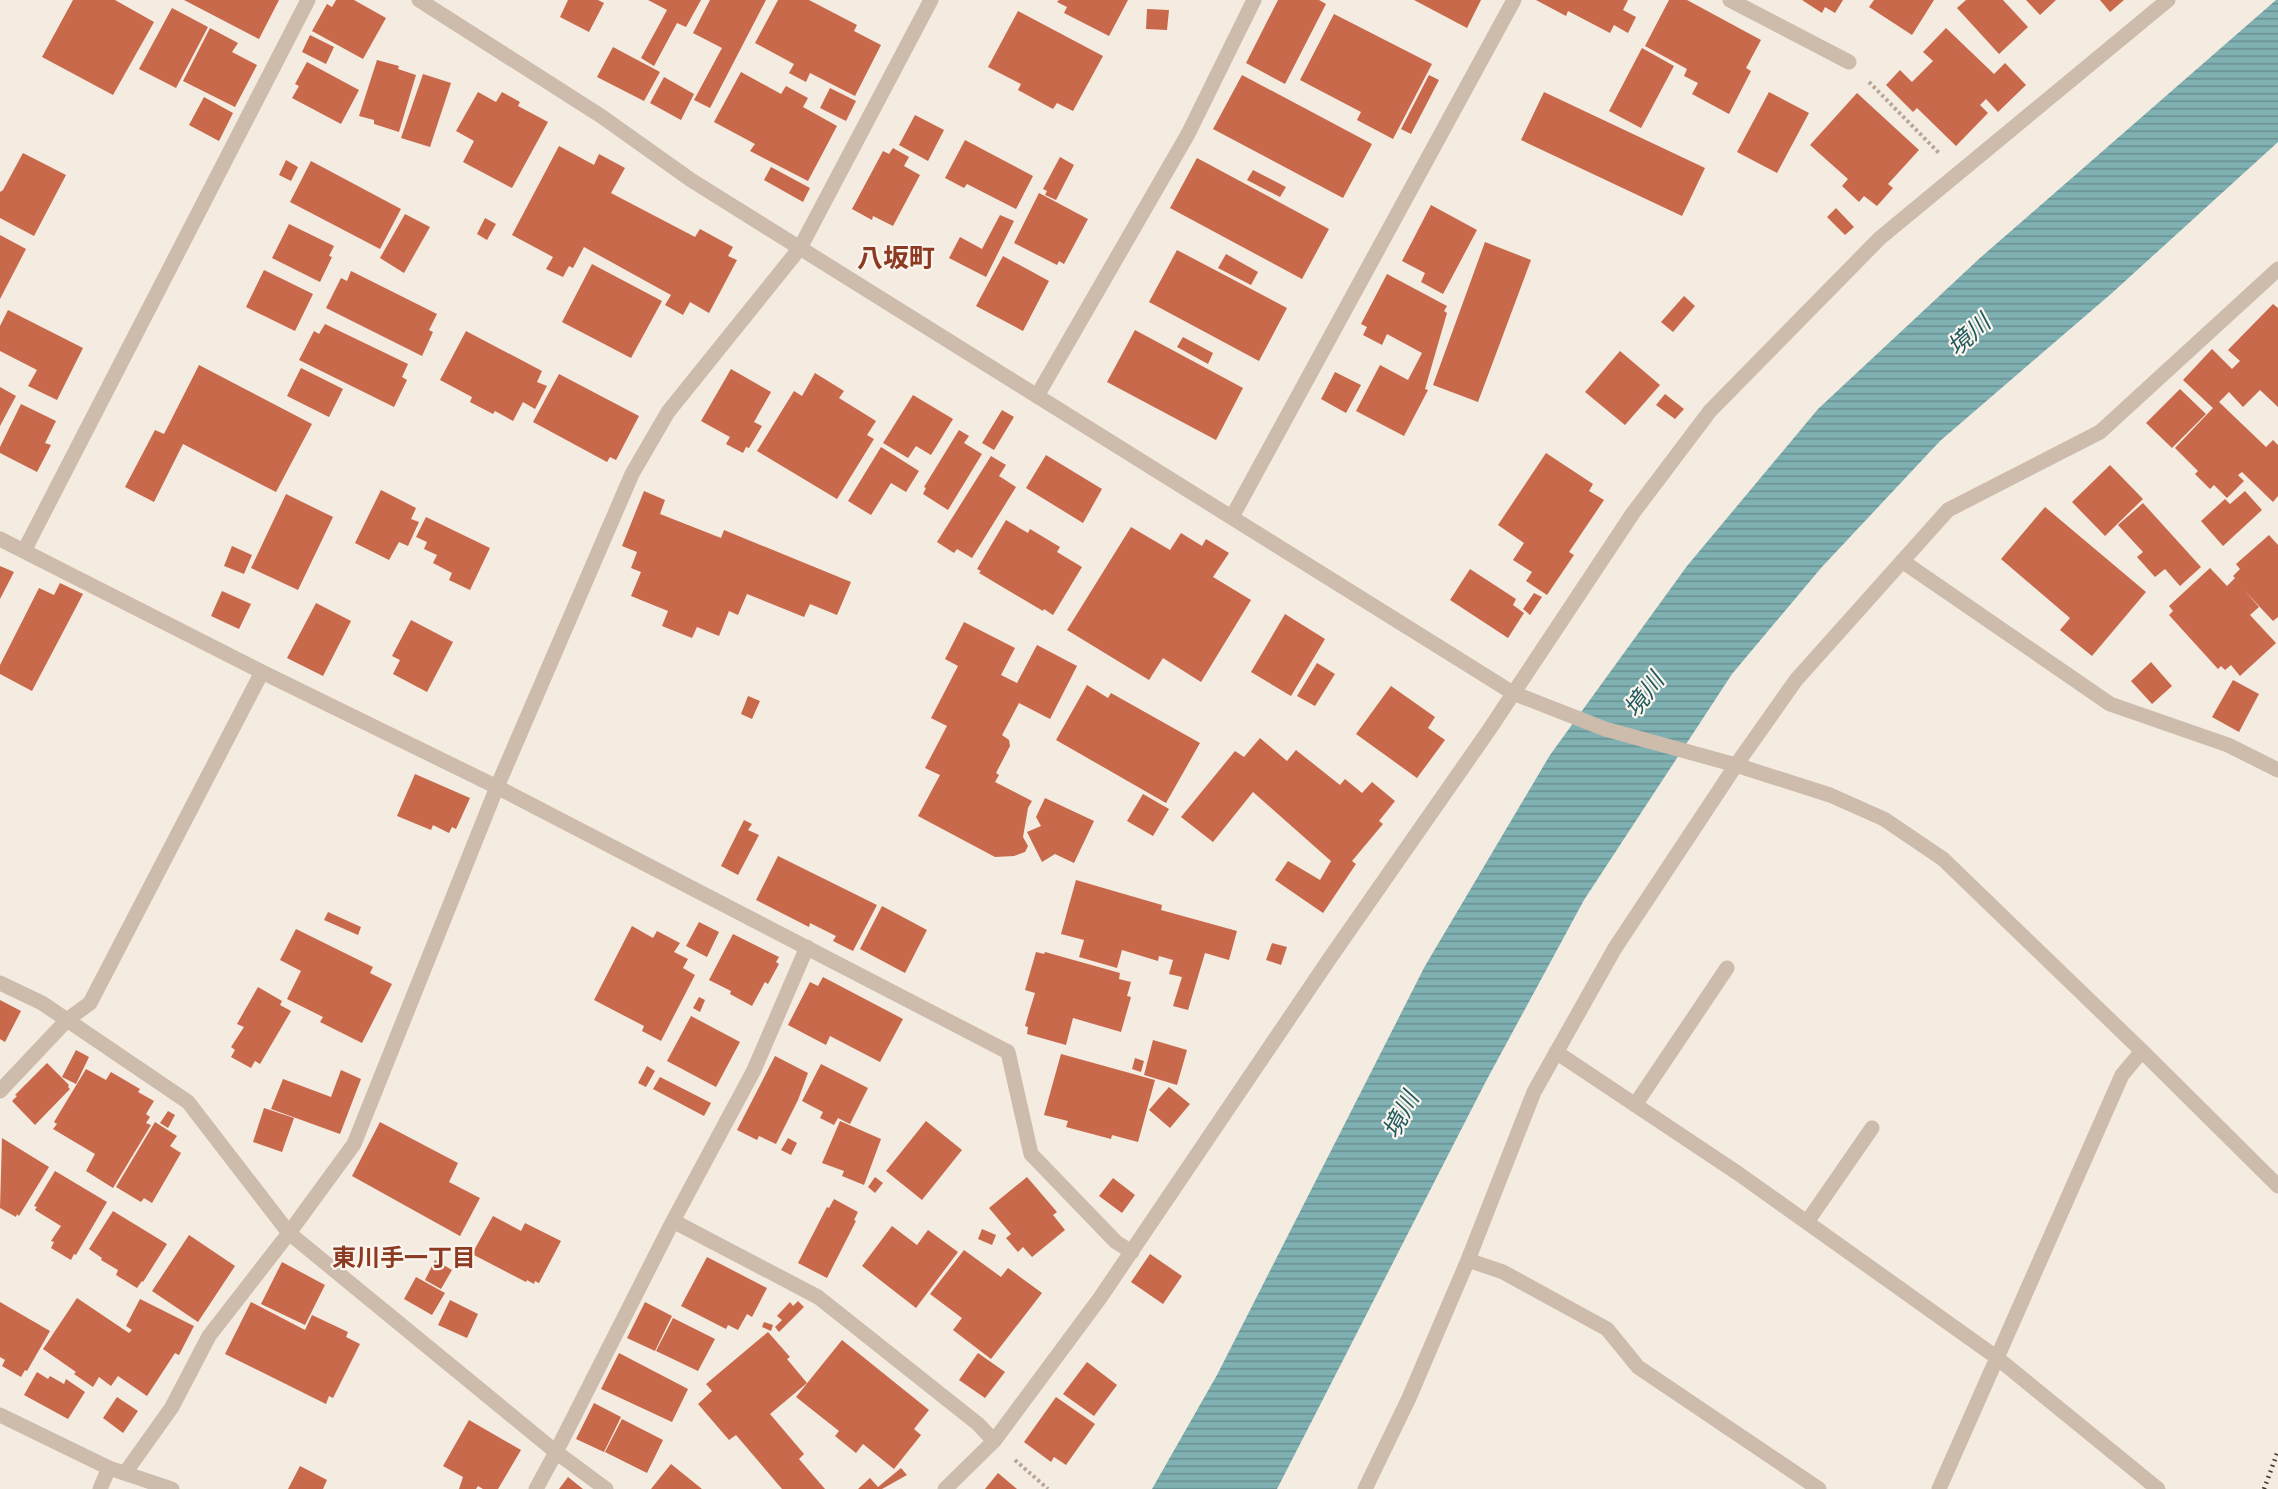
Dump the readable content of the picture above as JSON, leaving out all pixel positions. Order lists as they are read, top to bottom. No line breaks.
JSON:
{"districts":["八坂町","東川手一丁目"],"water":["境川"]}
